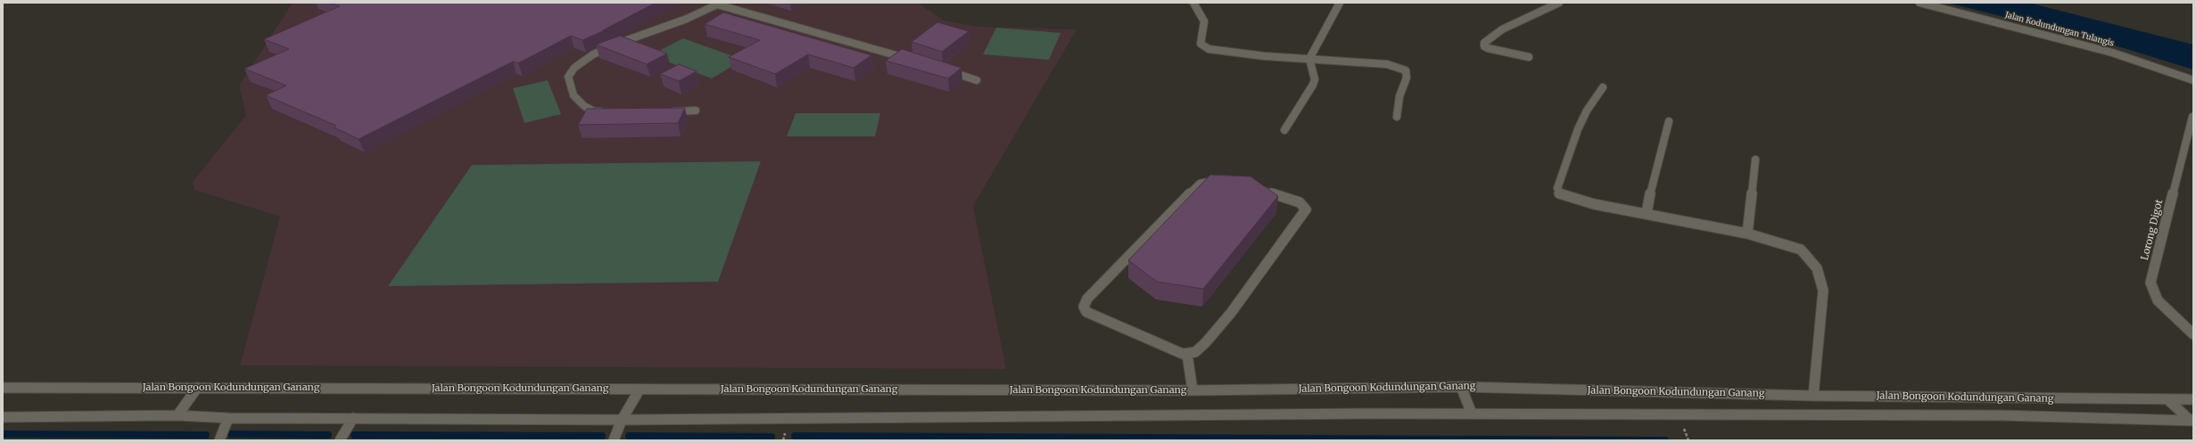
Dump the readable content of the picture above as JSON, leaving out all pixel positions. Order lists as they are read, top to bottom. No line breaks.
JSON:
{"streets":{"street":["Jalan Kodundungan Tulangis","Lorong Digot","Jalan Bongoon Kodundungan Ganang"]}}
